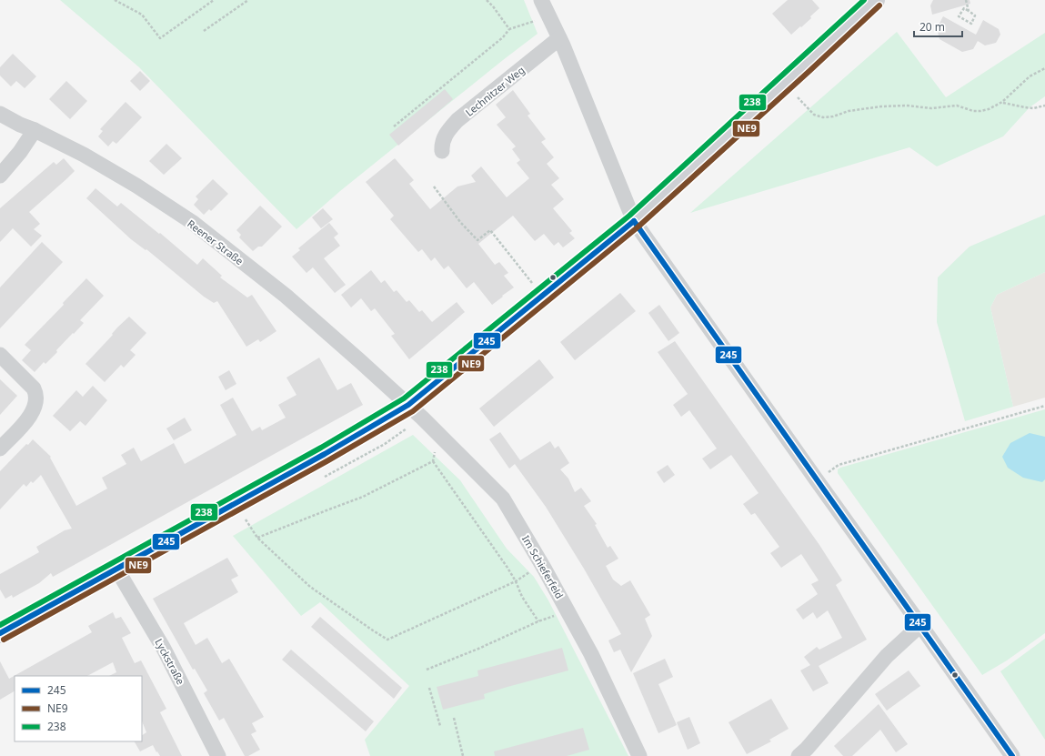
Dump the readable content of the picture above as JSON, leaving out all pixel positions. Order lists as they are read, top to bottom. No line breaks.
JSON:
{"streets":{"street":["Lechnitzer Weg","Reener Straße","Im Schieferfeld","Lyckstraße"]},"crossings":[["Reener Straße","Im Schieferfeld"]],"lines":["transit line 238","transit line NE9","transit line 245"],"legend":["245","NE9","238"],"scale_bar":"20 m"}
